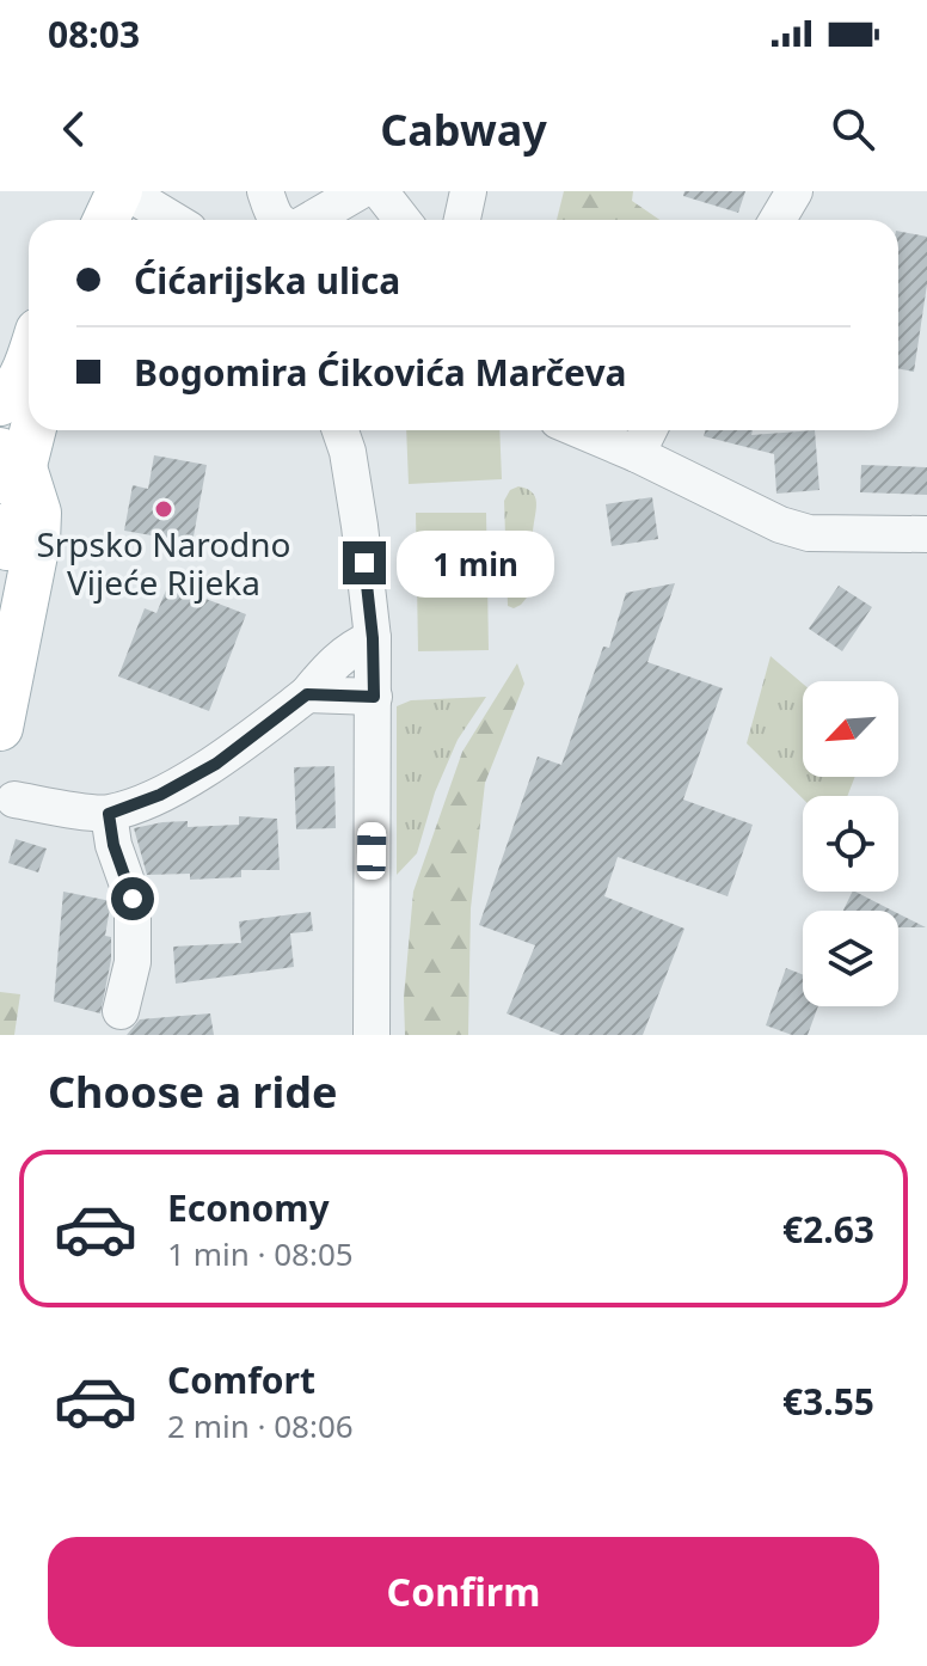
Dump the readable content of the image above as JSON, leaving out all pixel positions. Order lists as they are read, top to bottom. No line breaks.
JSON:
{"places":["Srpsko Narodno Vijeće Rijeka"],"north":"bottom left","page":{"status":"08:03","header":"Cabway","banner":["Ćićarijska ulica","Bogomira Ćikovića Marčeva"],"bubble":"1 min","heading":"Choose a ride","list":[{"name":"Economy","note":"1 min · 08:05","value":"€2.63"},{"name":"Comfort","note":"2 min · 08:06","value":"€3.55"}],"buttons":"Confirm"}}
